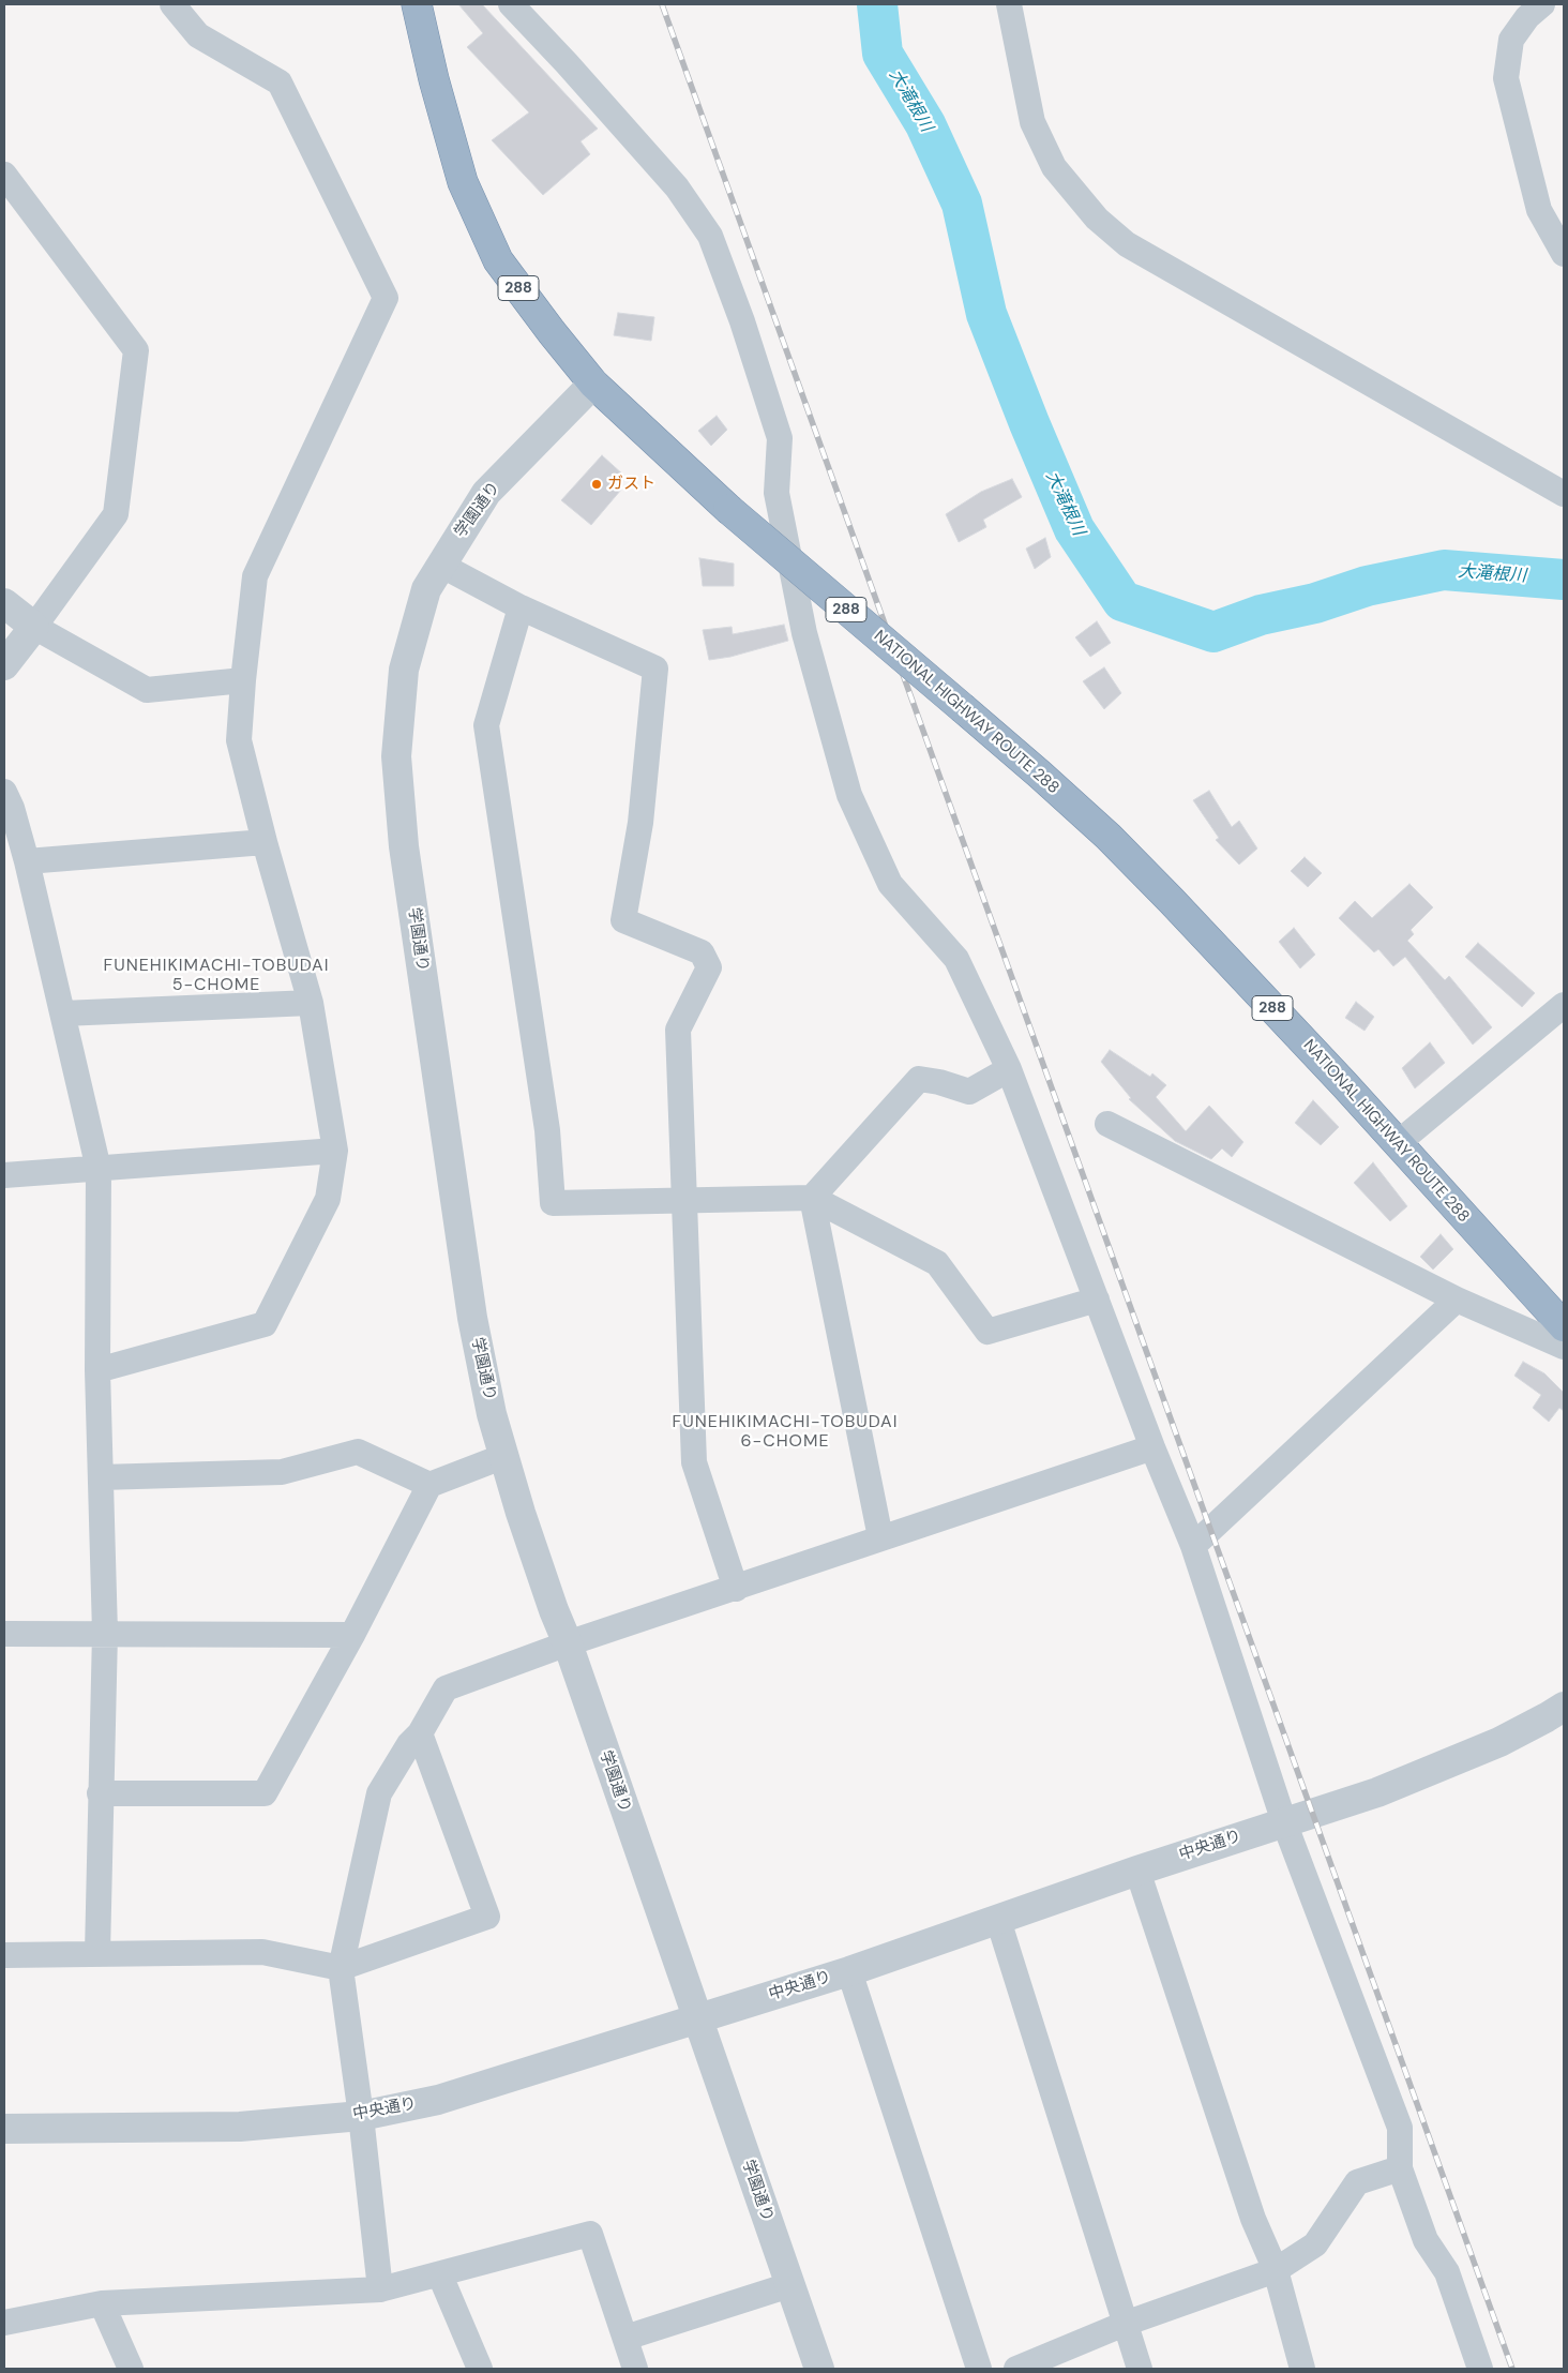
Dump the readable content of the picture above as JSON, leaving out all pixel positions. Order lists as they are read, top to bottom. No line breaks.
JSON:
{"streets":{"highway":["288","NATIONAL HIGHWAY ROUTE 288"],"street":["学園通り","中央通り"]},"crossings":[["学園通り","NATIONAL HIGHWAY ROUTE 288"],["学園通り","中央通り"]],"districts":["FUNEHIKIMACHI-TOBUDAI 5-CHOME","FUNEHIKIMACHI-TOBUDAI 6-CHOME"],"water":["大滝根川"],"places":["ガスト"]}
